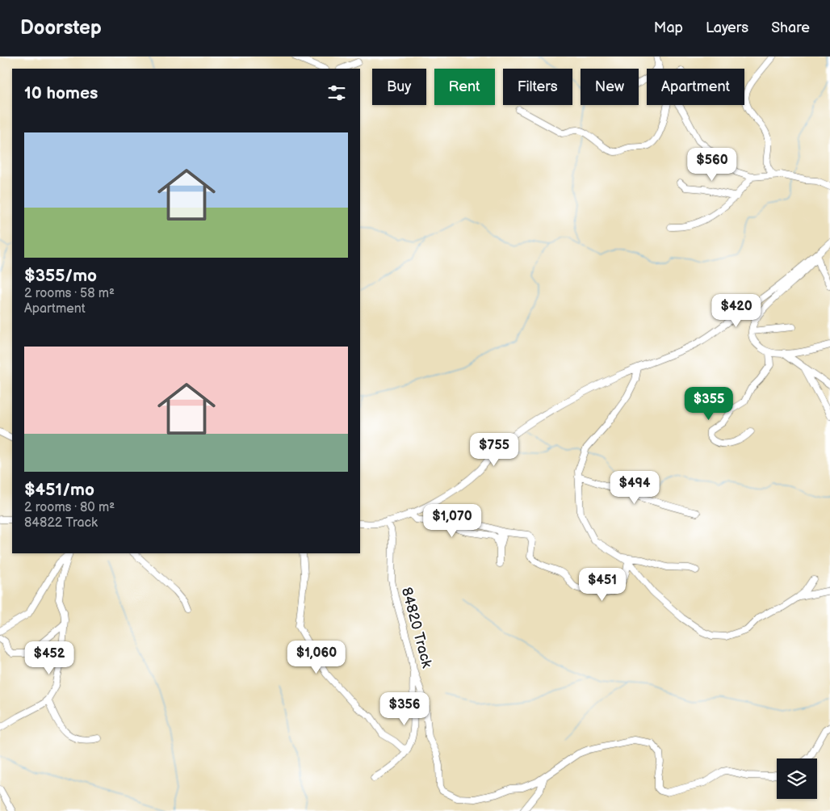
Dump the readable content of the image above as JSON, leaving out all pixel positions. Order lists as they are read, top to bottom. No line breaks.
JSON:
{"streets":{"street":["84820 Track"]},"page":{"header":"Doorstep","nav":["Map","Layers","Share"],"chip":["Buy","Rent","Filters","New","Apartment"],"heading":"10 homes","list":[{"name":"$355/mo","note":"2 rooms · 58 m² · Apartment"},{"name":"$451/mo","note":"2 rooms · 80 m² · 84822 Track"}],"price":["$560","$420","$355","$755","$494","$1,070","$451","$1,060","$452","$356"]}}
